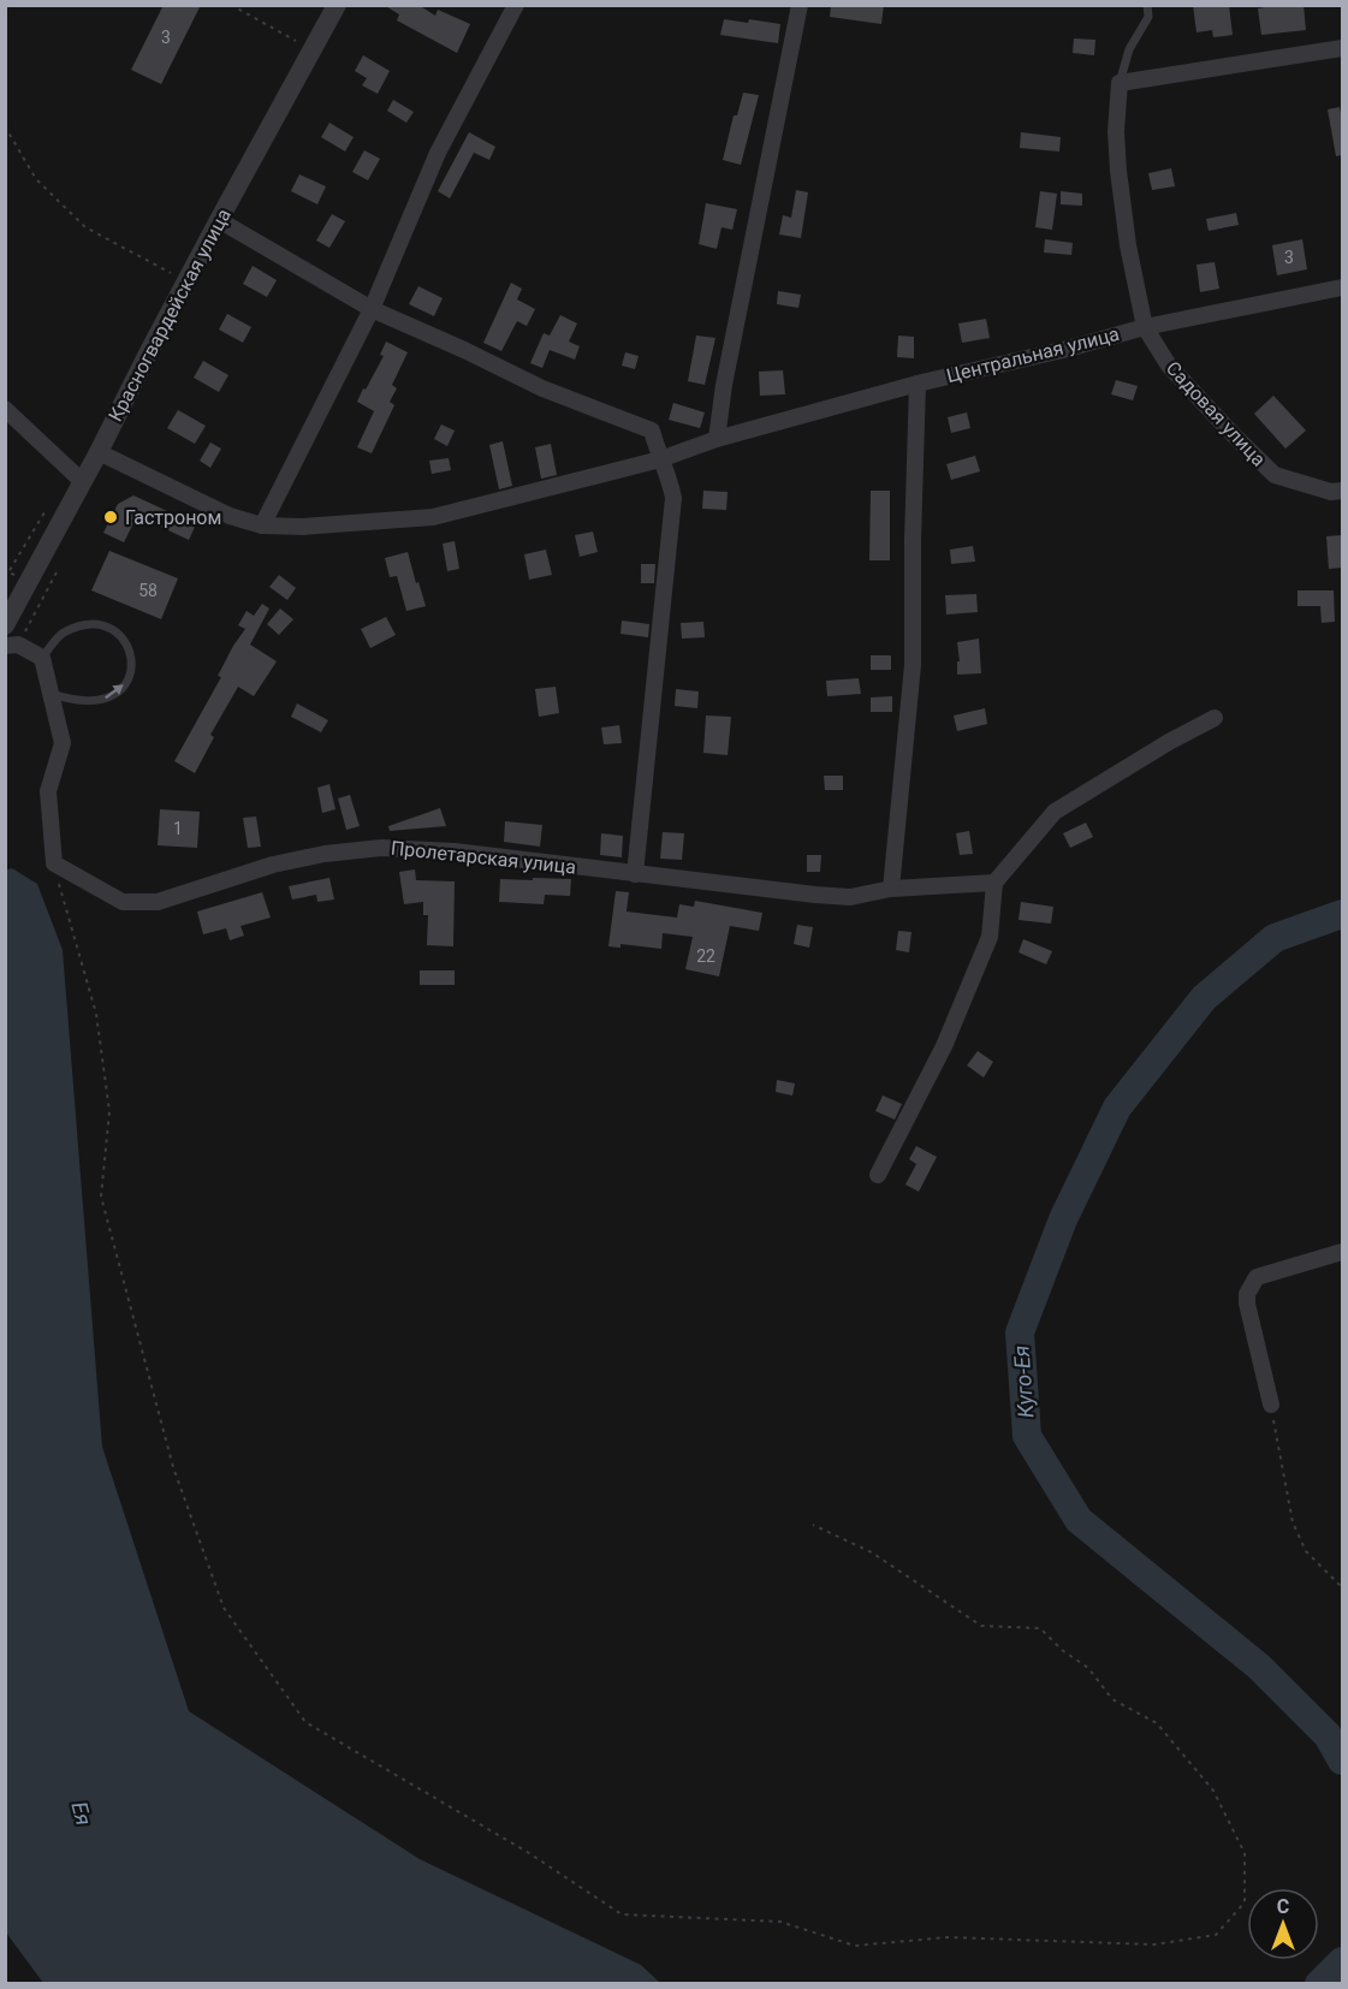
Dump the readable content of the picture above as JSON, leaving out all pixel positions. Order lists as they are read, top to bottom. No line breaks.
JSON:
{"streets":{"street":["Красногвардейская улица","Центральная улица","Садовая улица","Пролетарская улица"]},"crossings":[["Красногвардейская улица","Центральная улица"],["Центральная улица","Садовая улица"]],"water":["Куго-Ея","Ея"],"places":["Гастроном"],"house_numbers":["3","3","58","1","22"],"north":"top"}
